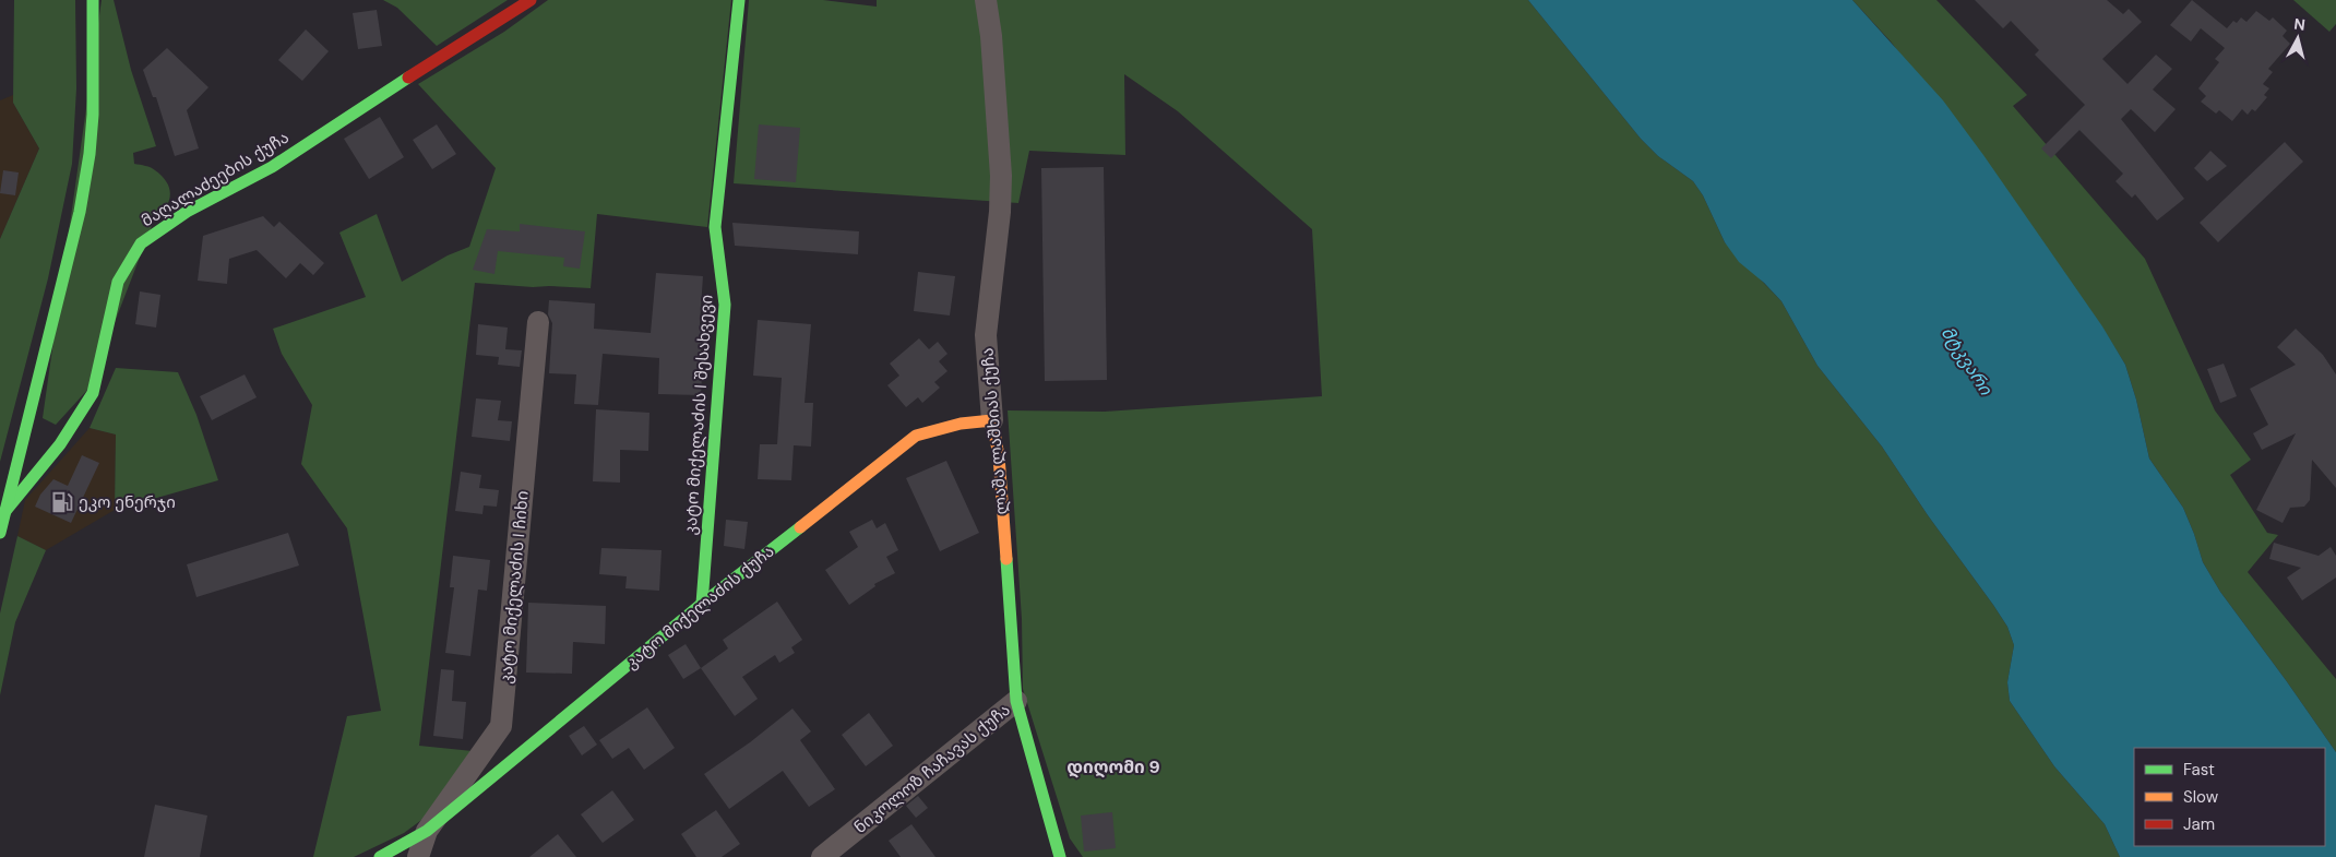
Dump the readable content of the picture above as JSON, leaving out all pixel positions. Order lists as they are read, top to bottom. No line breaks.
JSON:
{"streets":{"main road":["მაღალაძეების ქუჩა","კატო მიქელაძის I შესახვევი","ლაშა ლაშხიას ქუჩა","კატო მიქელაძის ქუჩა"],"street":["კატო მიქელაძის I ჩიხი","ნიკოლოზ ჩაჩავას ქუჩა"]},"crossings":[["კატო მიქელაძის I შესახვევი","კატო მიქელაძის ქუჩა"],["ლაშა ლაშხიას ქუჩა","კატო მიქელაძის ქუჩა"],["ლაშა ლაშხიას ქუჩა","ნიკოლოზ ჩაჩავას ქუჩა"],["კატო მიქელაძის I ჩიხი","კატო მიქელაძის ქუჩა"]],"districts":["დიღომი 9"],"water":["მტკვარი"],"places":{"fuel station":["ეკო ენერჯი"]},"legend":["Fast","Slow","Jam"],"north":"top"}
